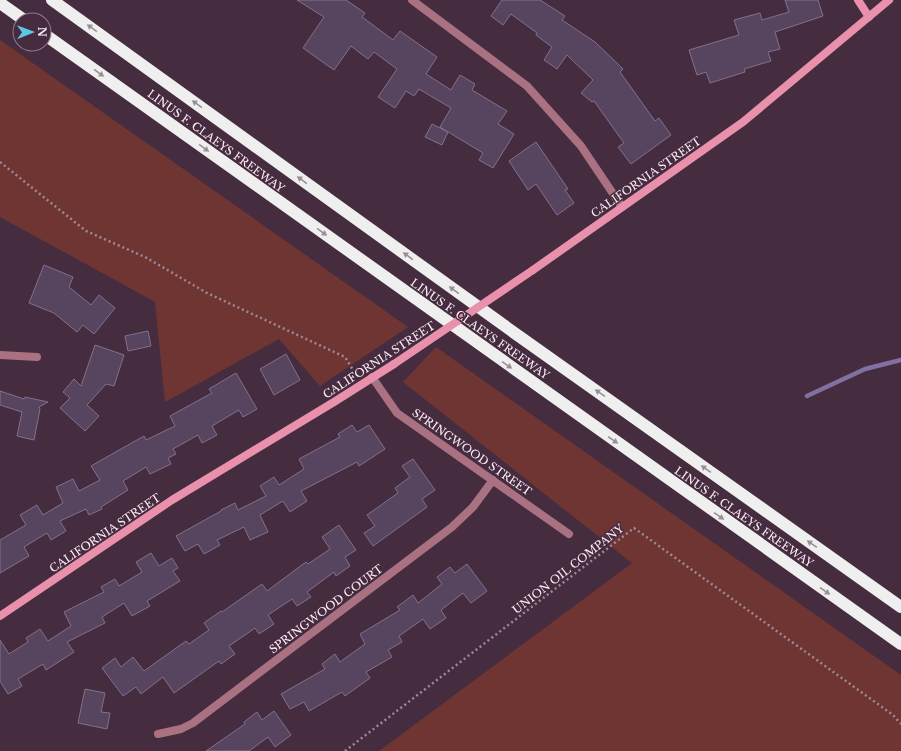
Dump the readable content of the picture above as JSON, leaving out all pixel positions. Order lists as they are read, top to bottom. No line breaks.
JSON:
{"streets":{"highway":["LINUS F. CLAEYS FREEWAY"],"street":["CALIFORNIA STREET","SPRINGWOOD STREET","SPRINGWOOD COURT"],"path":["UNION OIL COMPANY"]},"crossings":[["CALIFORNIA STREET","SPRINGWOOD STREET"],["SPRINGWOOD STREET","SPRINGWOOD COURT"]],"north":"right"}
